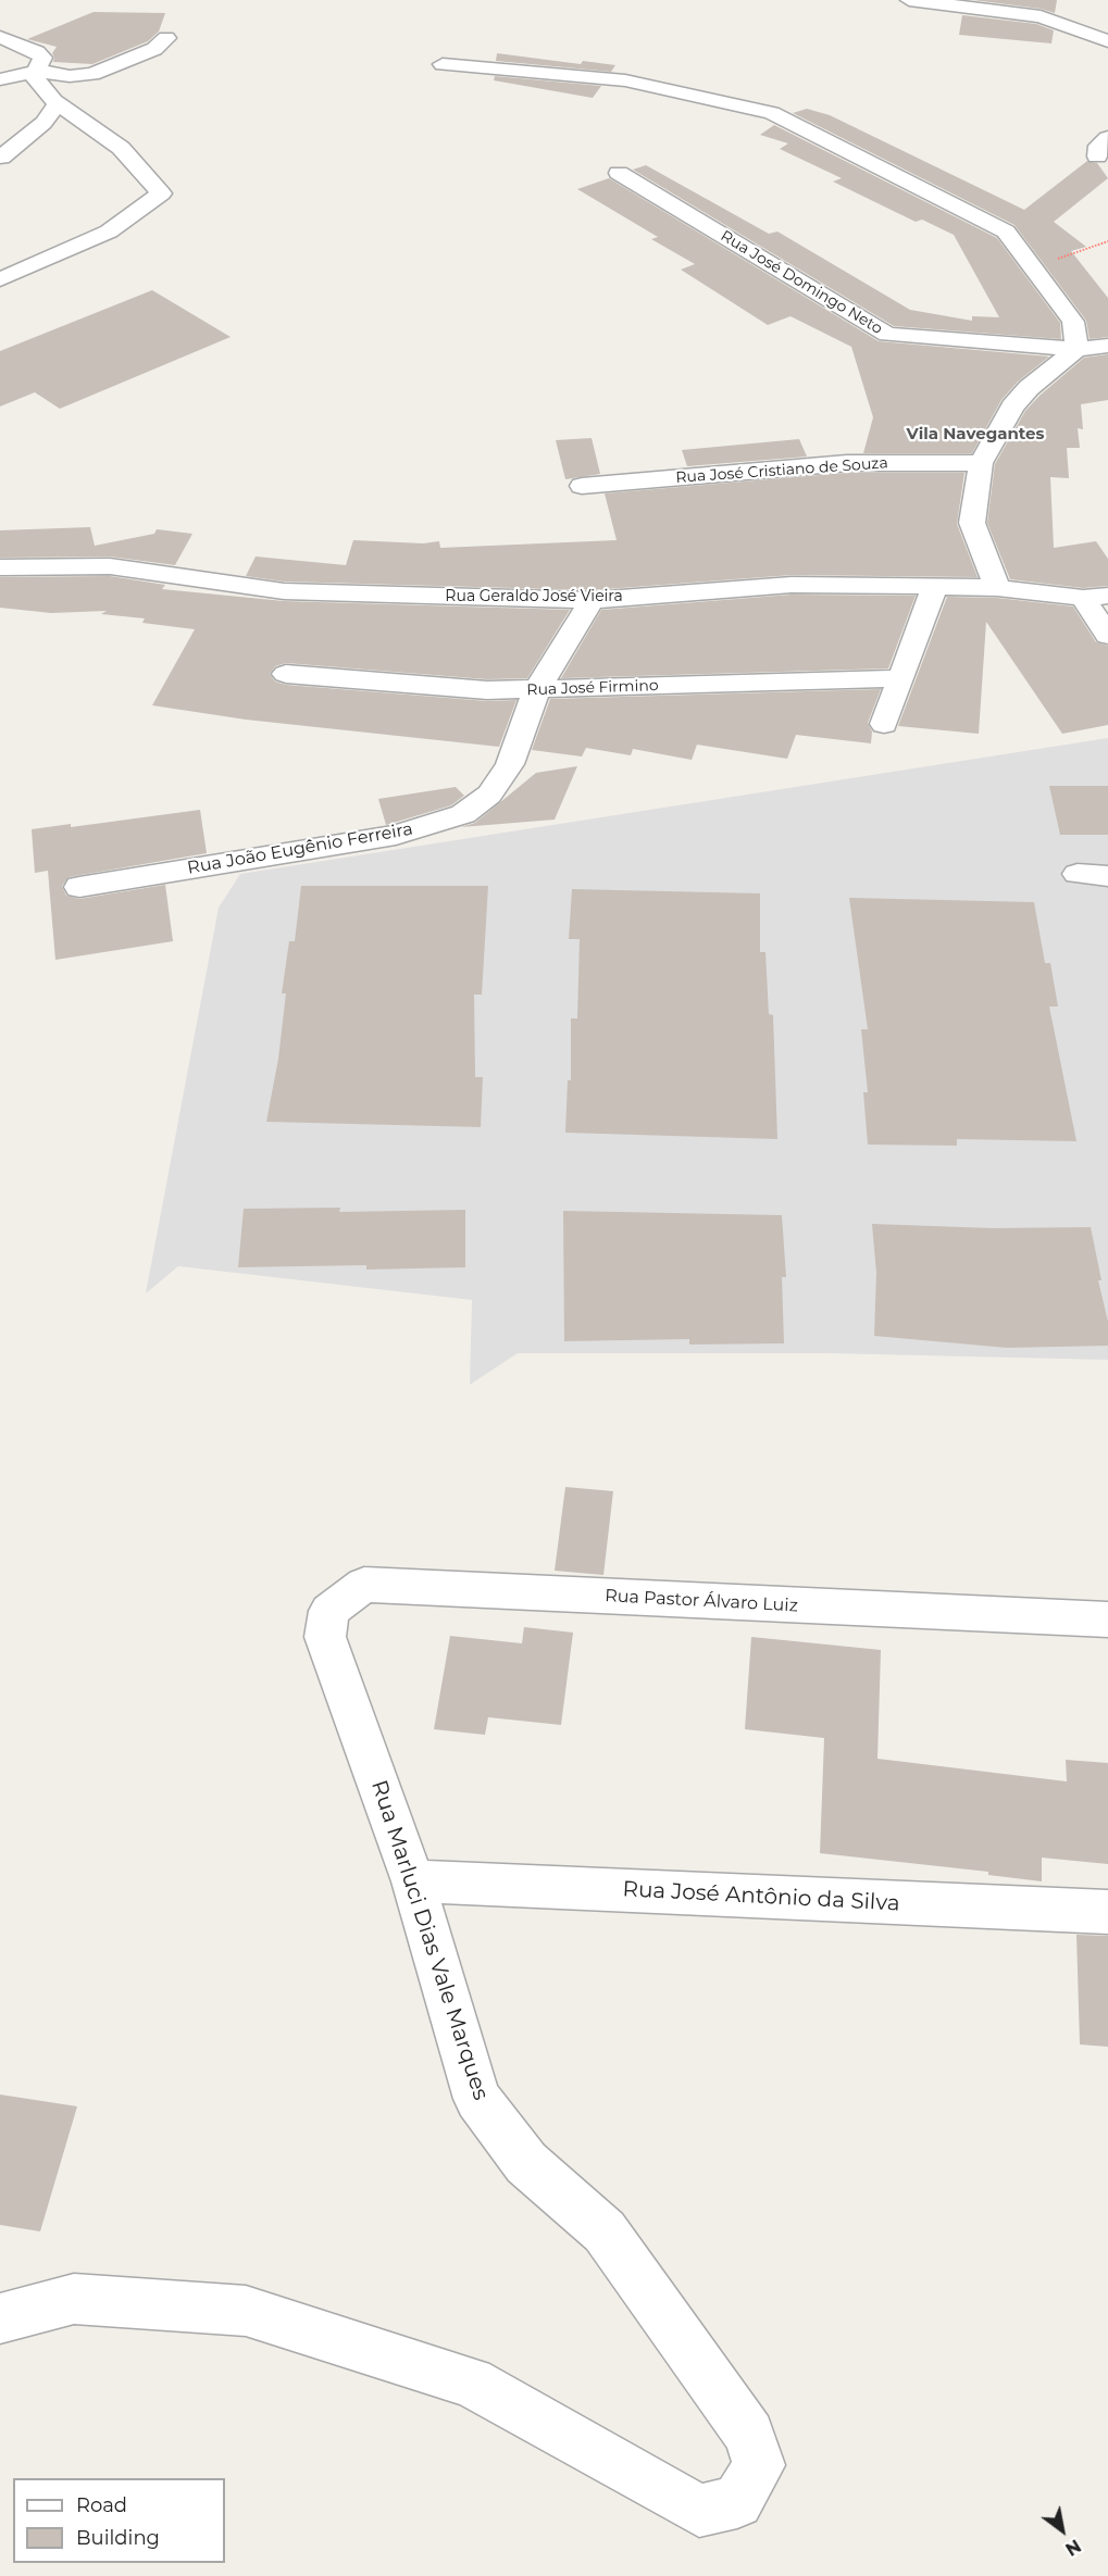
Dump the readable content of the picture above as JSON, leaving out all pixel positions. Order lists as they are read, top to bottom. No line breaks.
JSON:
{"streets":{"street":["Rua José Domingo Neto","Rua José Cristiano de Souza","Rua Geraldo José Vieira","Rua José Firmino","Rua João Eugênio Ferreira","Rua Pastor Álvaro Luiz","Rua José Antônio da Silva","Rua Marluci Dias Vale Marques"]},"crossings":[["Rua Geraldo José Vieira","Rua João Eugênio Ferreira"],["Rua José Firmino","Rua João Eugênio Ferreira"],["Rua Pastor Álvaro Luiz","Rua Marluci Dias Vale Marques"],["Rua José Antônio da Silva","Rua Marluci Dias Vale Marques"]],"districts":["Vila Navegantes"],"legend":["Road","Building"],"north":"bottom right"}
